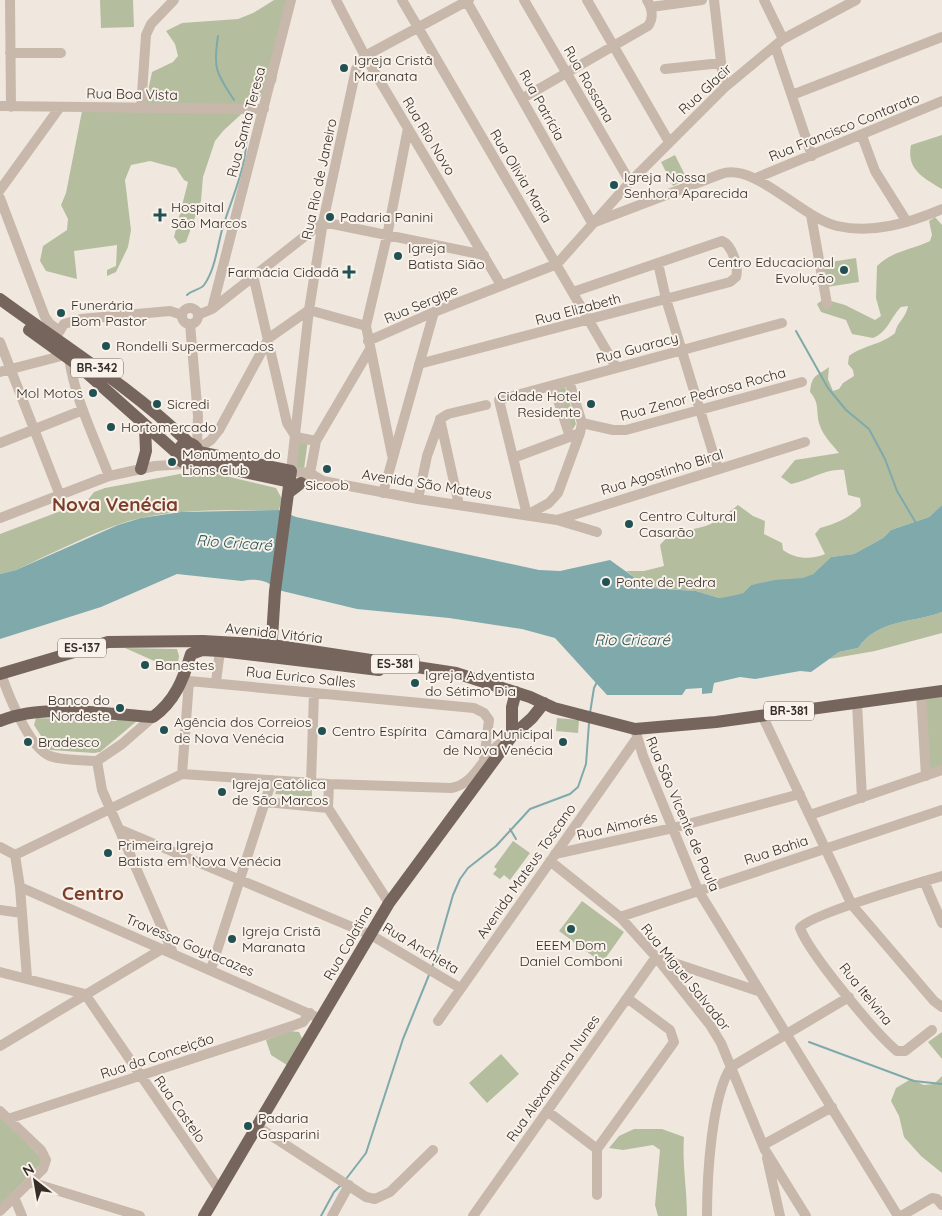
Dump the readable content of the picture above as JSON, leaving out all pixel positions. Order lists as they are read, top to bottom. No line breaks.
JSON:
{"streets":{"main road":["BR-342","Avenida São Mateus","Avenida Vitória","ES-137","ES-381","BR-381","Rua Colatina"],"street":["Rua Rossana","Rua Glacir","Rua Boa Vista","Rua Patrícia","Rua Santa Teresa","Rua Francisco Contarato","Rua Rio Novo","Rua Olivia Maria","Rua Rio de Janeiro","Rua Sergipe","Rua Elizabeth","Rua Guaracy","Rua Zenor Pedrosa Rocha","Rua Agostinho Biral","Rua Eurico Salles","Rua São Vicente de Paula","Rua Aimorés","Rua Bahia","Avenida Mateus Toscano","Travessa Goytacazes","Rua Anchieta","Rua Miguel Salvador","Rua Itelvina","Rua da Conceição","Rua Alexandrina Nunes","Rua Castelo"]},"crossings":[["Rua Rossana","Rua Glacir"],["Rua Glacir","Rua Patrícia"],["Rua Glacir","Rua Sergipe"],["Rua Boa Vista","Rua Santa Teresa"],["Rua Patrícia","Rua Sergipe"],["Rua Francisco Contarato","Rua Sergipe"],["Rua Rio Novo","Rua Rio de Janeiro"],["Rua Rio Novo","Rua Sergipe"],["Rua Olivia Maria","Rua Sergipe"],["Rua Olivia Maria","Rua Elizabeth"],["Rua Olivia Maria","Rua Guaracy"],["Rua Rio de Janeiro","BR-342"],["Rua Rio de Janeiro","Avenida São Mateus"],["BR-342","Avenida São Mateus"],["Rua Agostinho Biral","Avenida São Mateus"],["Avenida Vitória","BR-381"],["Avenida Vitória","Rua Colatina"],["BR-381","Rua São Vicente de Paula"],["BR-381","Avenida Mateus Toscano"],["BR-381","Rua Colatina"],["Rua São Vicente de Paula","Rua Aimorés"],["Rua São Vicente de Paula","Rua Bahia"],["Rua São Vicente de Paula","Avenida Mateus Toscano"],["Rua Aimorés","Avenida Mateus Toscano"],["Rua Aimorés","Rua Miguel Salvador"],["Rua Bahia","Rua Miguel Salvador"],["Avenida Mateus Toscano","Rua Anchieta"],["Avenida Mateus Toscano","Rua Miguel Salvador"],["Rua Colatina","Travessa Goytacazes"],["Rua Colatina","Rua Anchieta"],["Rua Colatina","Rua da Conceição"],["Rua Colatina","Rua Castelo"],["Travessa Goytacazes","Rua da Conceição"],["Rua Miguel Salvador","Rua Alexandrina Nunes"],["Rua da Conceição","Rua Castelo"]],"districts":["Nova Venécia","Centro"],"water":["Rio Cricaré"],"places":{"other":["Igreja Cristâ Maranata","Igreja Nossa Senhora Aparecida","Padaria Panini","Igreja Batista Sião","Centro Educacional Evolução","Funerária Bom Pastor","Rondelli Supermercados","Mol Motos","Sicredi","Cidade Hotel Residente","Hortomercado","Monumento do Lions Club","Sicoob","Centro Cultural Casarão","Ponte de Pedra","Banestes","Igreja Adventista do Sétimo Dia","Banco do Nordeste","Agência dos Correios de Nova Venécia","Centro Espírita","Bradesco","Câmara Municipal de Nova Venécia","Igreja Católica de São Marcos","Primeira Igreja Batista em Nova Venécia","EEEM Dom Daniel Comboni","Igreja Cristã Maranata","Padaria Gasparini"],"health":["Hospital São Marcos","Farmácia Cidadã"]},"north":"top left"}
